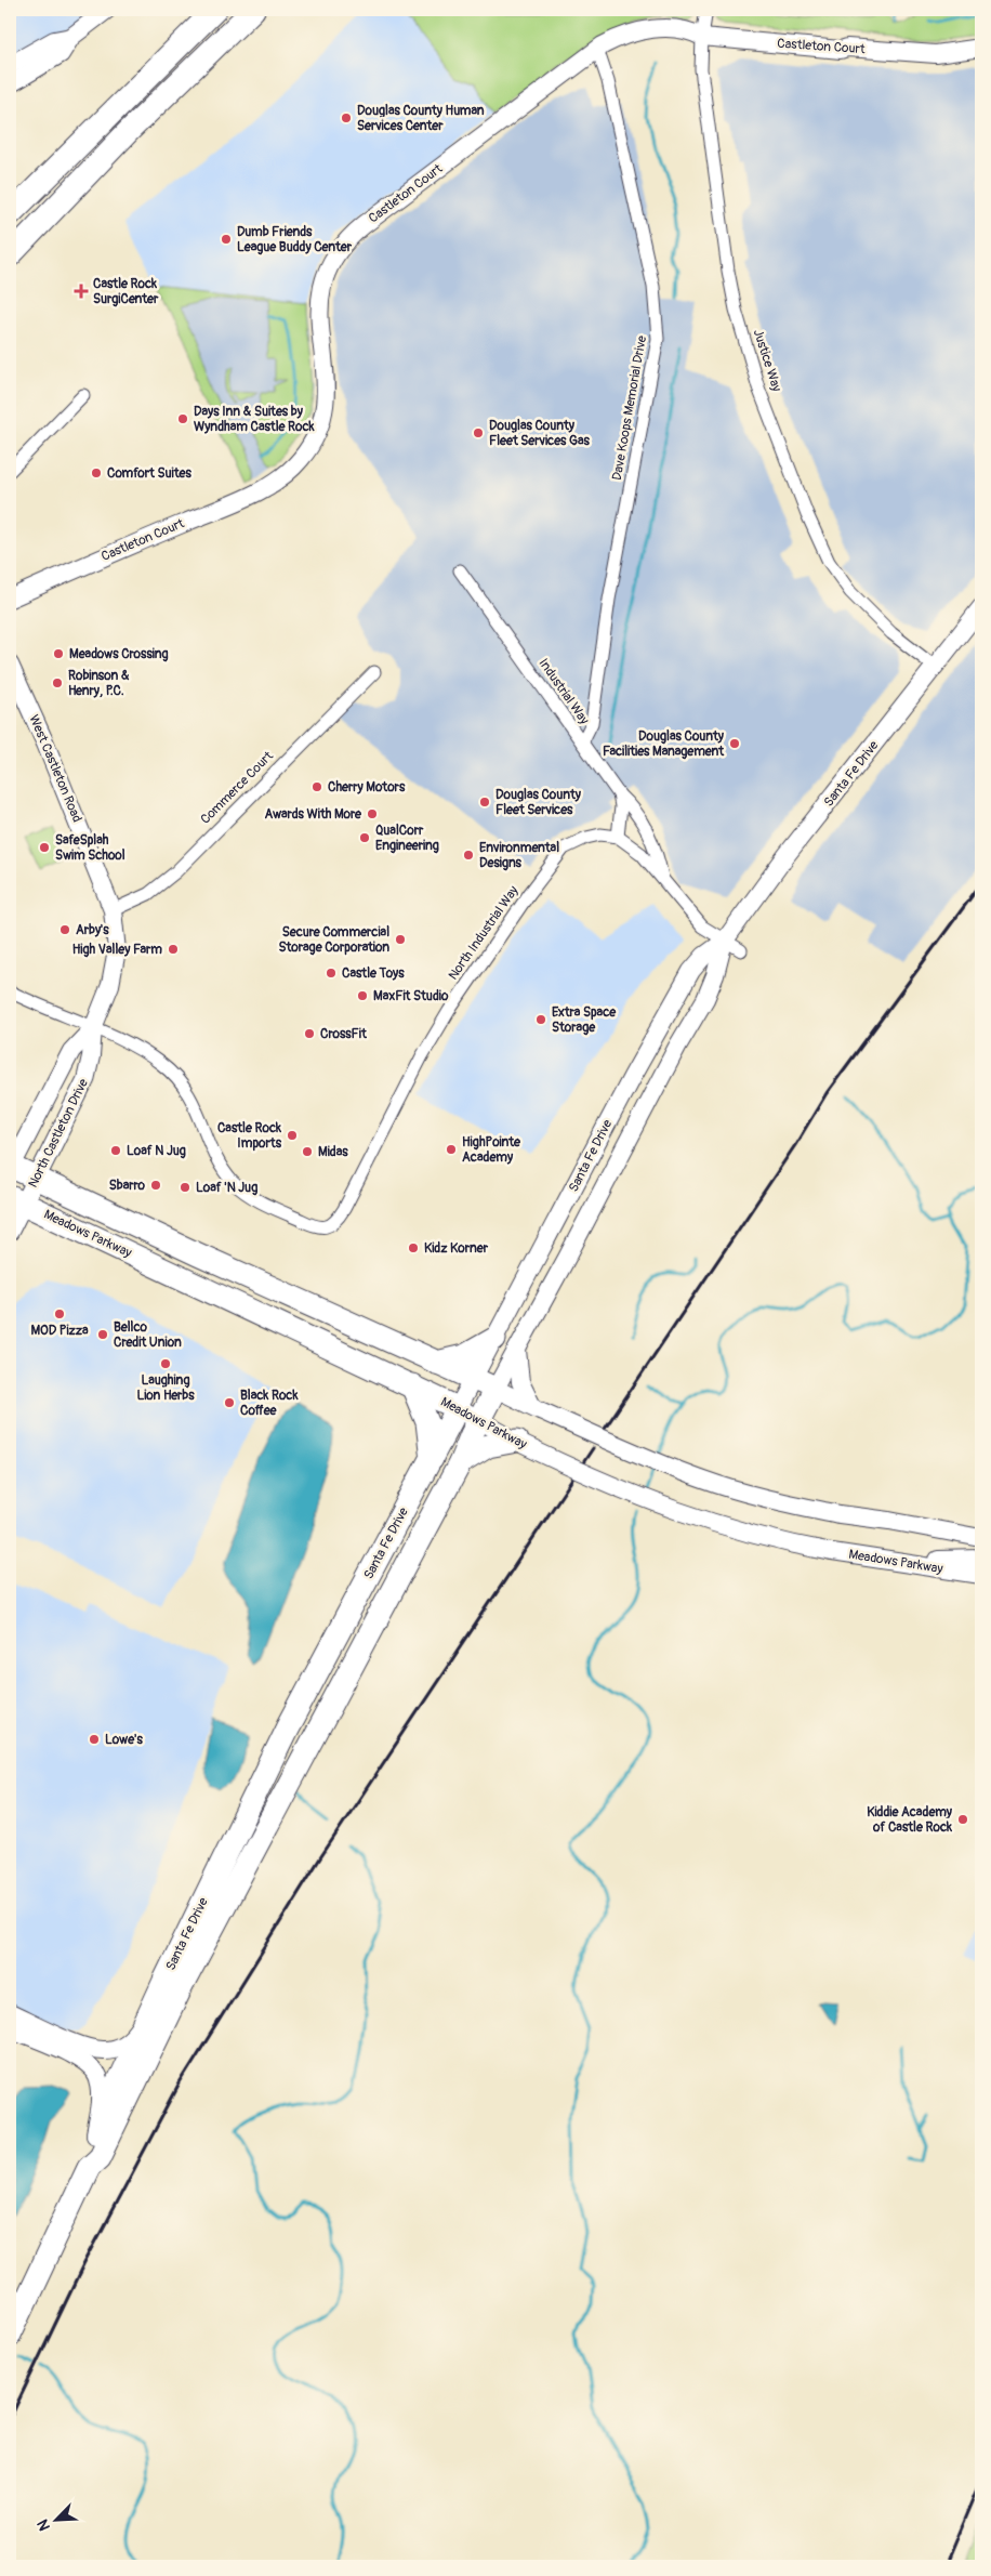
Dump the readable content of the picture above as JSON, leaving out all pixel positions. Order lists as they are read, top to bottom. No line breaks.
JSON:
{"streets":{"highway":["Santa Fe Drive","Meadows Parkway"],"main road":["Castleton Court","West Castleton Road","North Castleton Drive"],"street":["Justice Way","Dave Koops Memorial Drive","Industrial Way","Commerce Court","North Industrial Way"]},"crossings":[["Castleton Court","Justice Way"],["Castleton Court","Dave Koops Memorial Drive"],["Justice Way","Santa Fe Drive"],["Dave Koops Memorial Drive","Industrial Way"],["West Castleton Road","Commerce Court"],["West Castleton Road","North Industrial Way"],["West Castleton Road","North Castleton Drive"],["Santa Fe Drive","Meadows Parkway"],["North Industrial Way","North Castleton Drive"],["North Castleton Drive","Meadows Parkway"]],"places":{"other":["Douglas County Human Services Center","Dumb Friends League Buddy Center","Days Inn & Suites by Wyndham Castle Rock","Douglas County Fleet Services Gas","Comfort Suites","Meadows Crossing","Robinson & Henry, P.C.","Douglas County Facilities Management","Cherry Motors","Douglas County Fleet Services","Awards With More","QualCorr Engineering","SafeSplah Swim School","Environmental Designs","Arby's","Secure Commercial Storage Corporation","High Valley Farm","Castle Toys","MaxFit Studio","Extra Space Storage","CrossFit","Castle Rock Imports","HighPointe Academy","Loaf N Jug","Midas","Sbarro","Loaf 'N Jug","Kidz Korner","MOD Pizza","Bellco Credit Union","Laughing Lion Herbs","Black Rock Coffee","Lowe's","Kiddie Academy of Castle Rock"],"health":["Castle Rock SurgiCenter"]},"north":"bottom left"}
